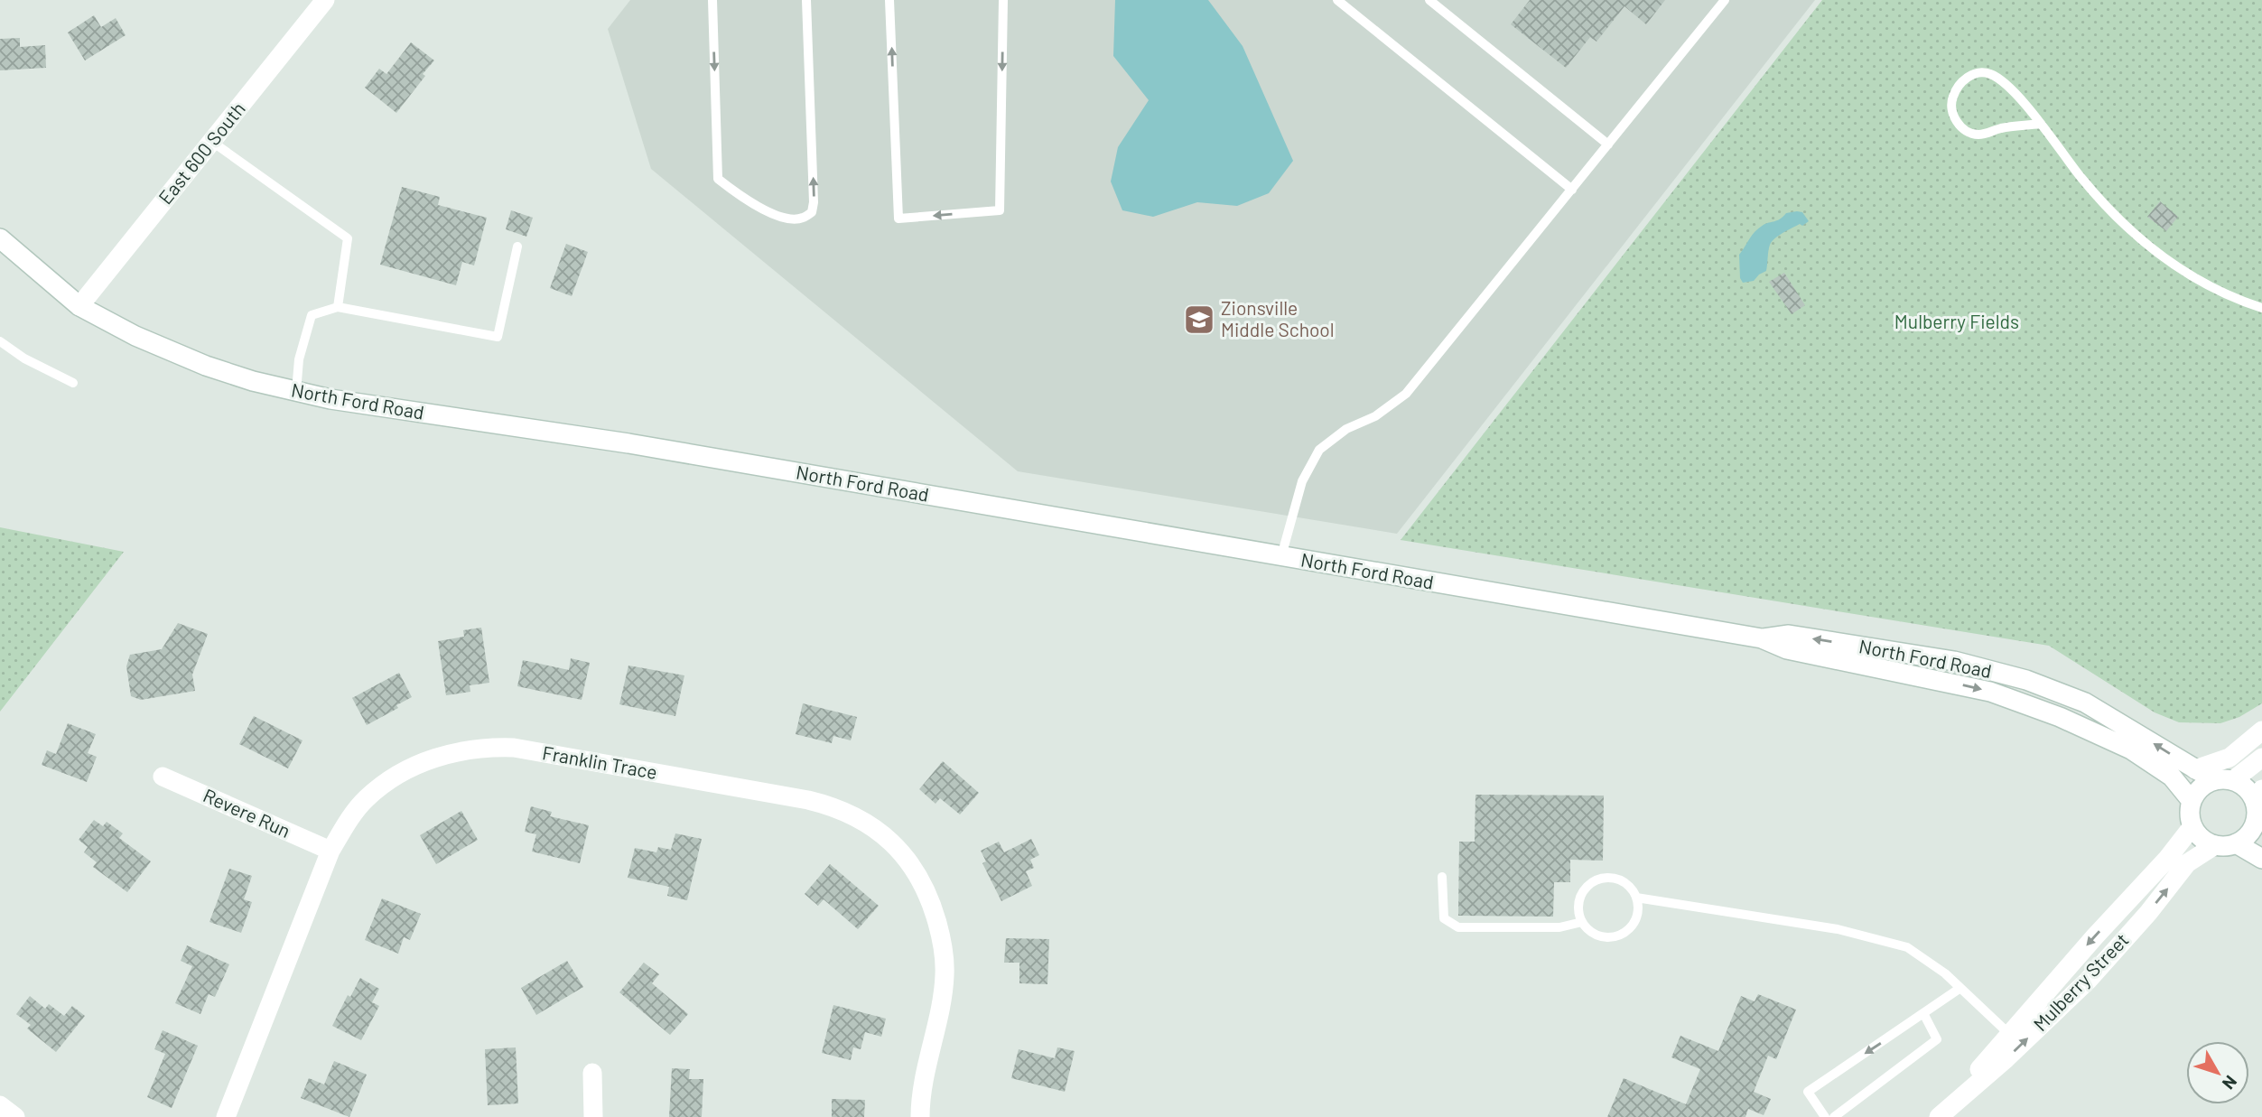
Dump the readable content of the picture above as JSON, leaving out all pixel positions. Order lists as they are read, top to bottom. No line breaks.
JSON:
{"streets":{"main road":["East 600 South","North Ford Road","Franklin Trace","Revere Run","Mulberry Street"]},"crossings":[["East 600 South","North Ford Road"],["North Ford Road","Mulberry Street"],["Franklin Trace","Revere Run"]],"parks":["Mulberry Fields"],"places":{"school or university":["Zionsville Middle School"]},"north":"bottom right"}
